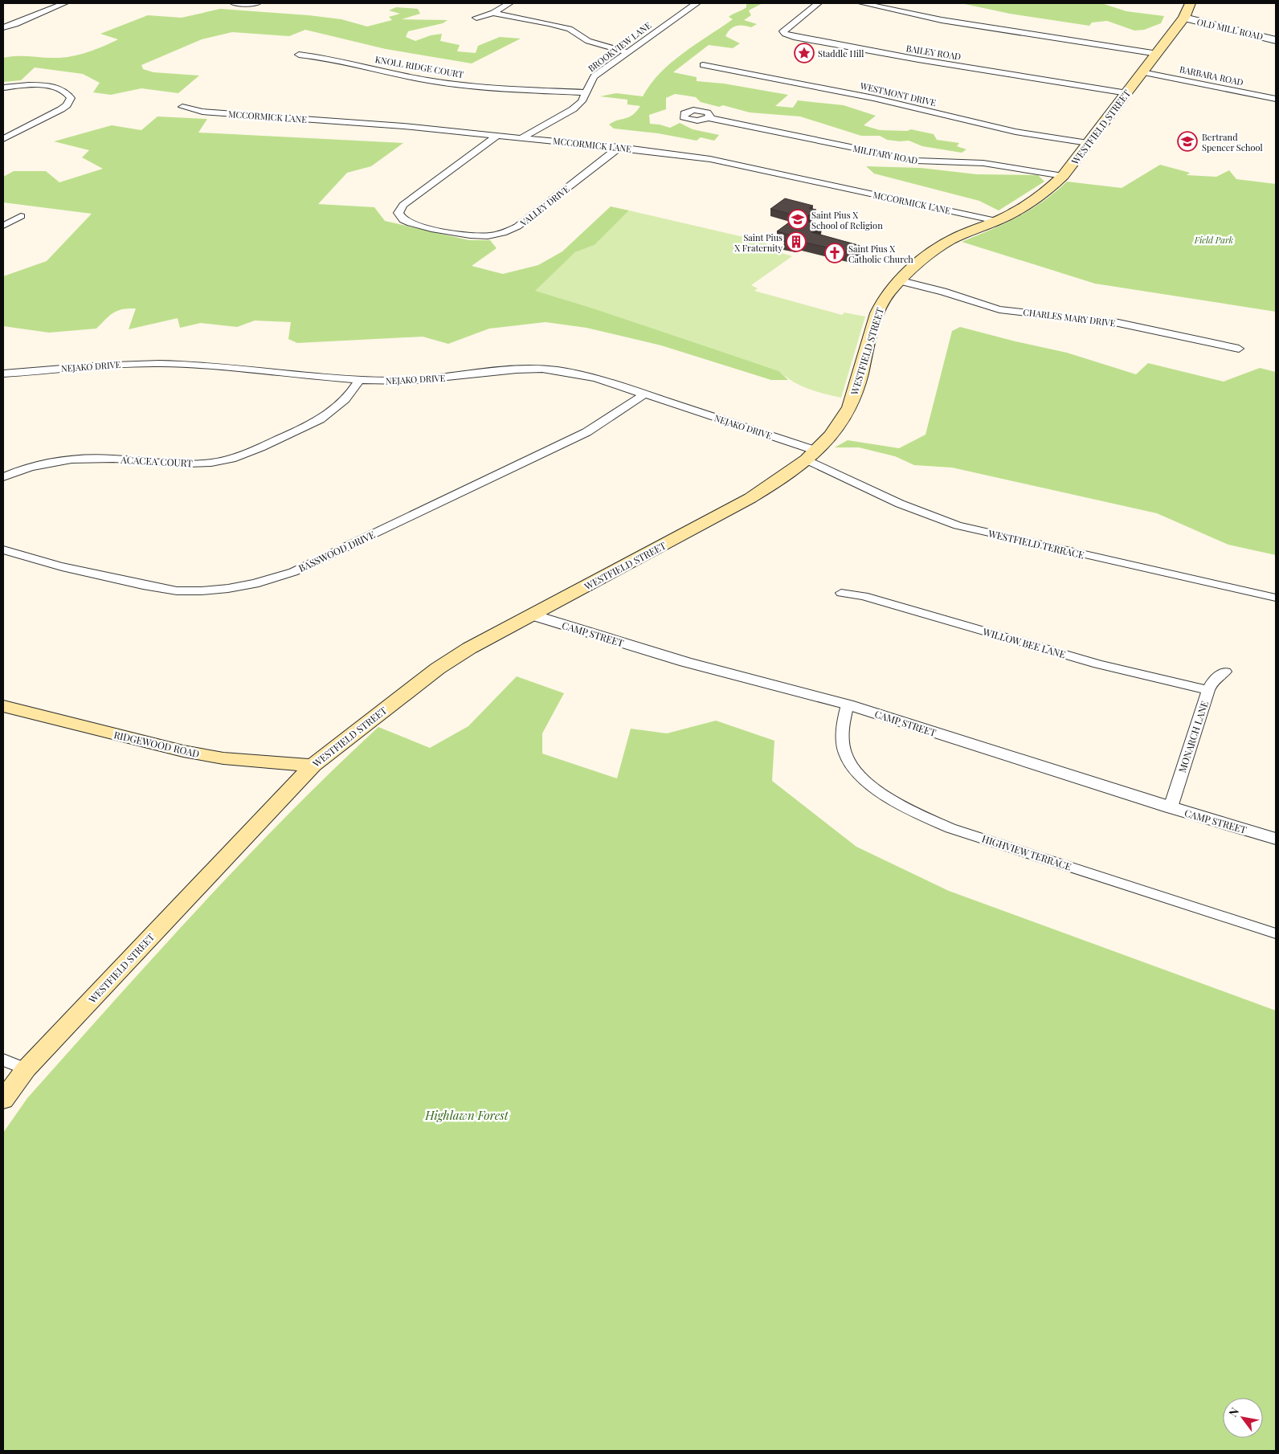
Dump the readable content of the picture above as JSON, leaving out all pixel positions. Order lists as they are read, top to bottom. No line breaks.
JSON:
{"streets":{"main road":["WESTFIELD STREET","RIDGEWOOD ROAD"],"street":["OLD MILL ROAD","BROOKVIEW LANE","BAILEY ROAD","KNOLL RIDGE COURT","BARBARA ROAD","WESTMONT DRIVE","MCCORMICK LANE","MILITARY ROAD","VALLEY DRIVE","CHARLES MARY DRIVE","NEJAKO DRIVE","ACACEA COURT","WESTFIELD TERRACE","BASSWOOD DRIVE","CAMP STREET","WILLOW BEE LANE","MONARCH LANE","HIGHVIEW TERRACE"]},"crossings":[["OLD MILL ROAD","WESTFIELD STREET"],["BROOKVIEW LANE","KNOLL RIDGE COURT"],["BROOKVIEW LANE","MCCORMICK LANE"],["BAILEY ROAD","WESTFIELD STREET"],["BARBARA ROAD","WESTFIELD STREET"],["WESTMONT DRIVE","WESTFIELD STREET"],["MCCORMICK LANE","WESTFIELD STREET"],["MCCORMICK LANE","VALLEY DRIVE"],["WESTFIELD STREET","MILITARY ROAD"],["WESTFIELD STREET","CHARLES MARY DRIVE"],["WESTFIELD STREET","NEJAKO DRIVE"],["WESTFIELD STREET","WESTFIELD TERRACE"],["WESTFIELD STREET","CAMP STREET"],["WESTFIELD STREET","RIDGEWOOD ROAD"],["NEJAKO DRIVE","ACACEA COURT"],["NEJAKO DRIVE","WESTFIELD TERRACE"],["NEJAKO DRIVE","BASSWOOD DRIVE"],["CAMP STREET","MONARCH LANE"],["CAMP STREET","HIGHVIEW TERRACE"],["WILLOW BEE LANE","MONARCH LANE"]],"parks":["Field Park","Highlawn Forest"],"places":{"place":["Staddle Hill"],"school or university":["Bertrand Spencer School","Saint Pius X School of Religion"],"building":["Saint Pius X Fraternity"],"church":["Saint Pius X Catholic Church"]},"north":"top left"}
